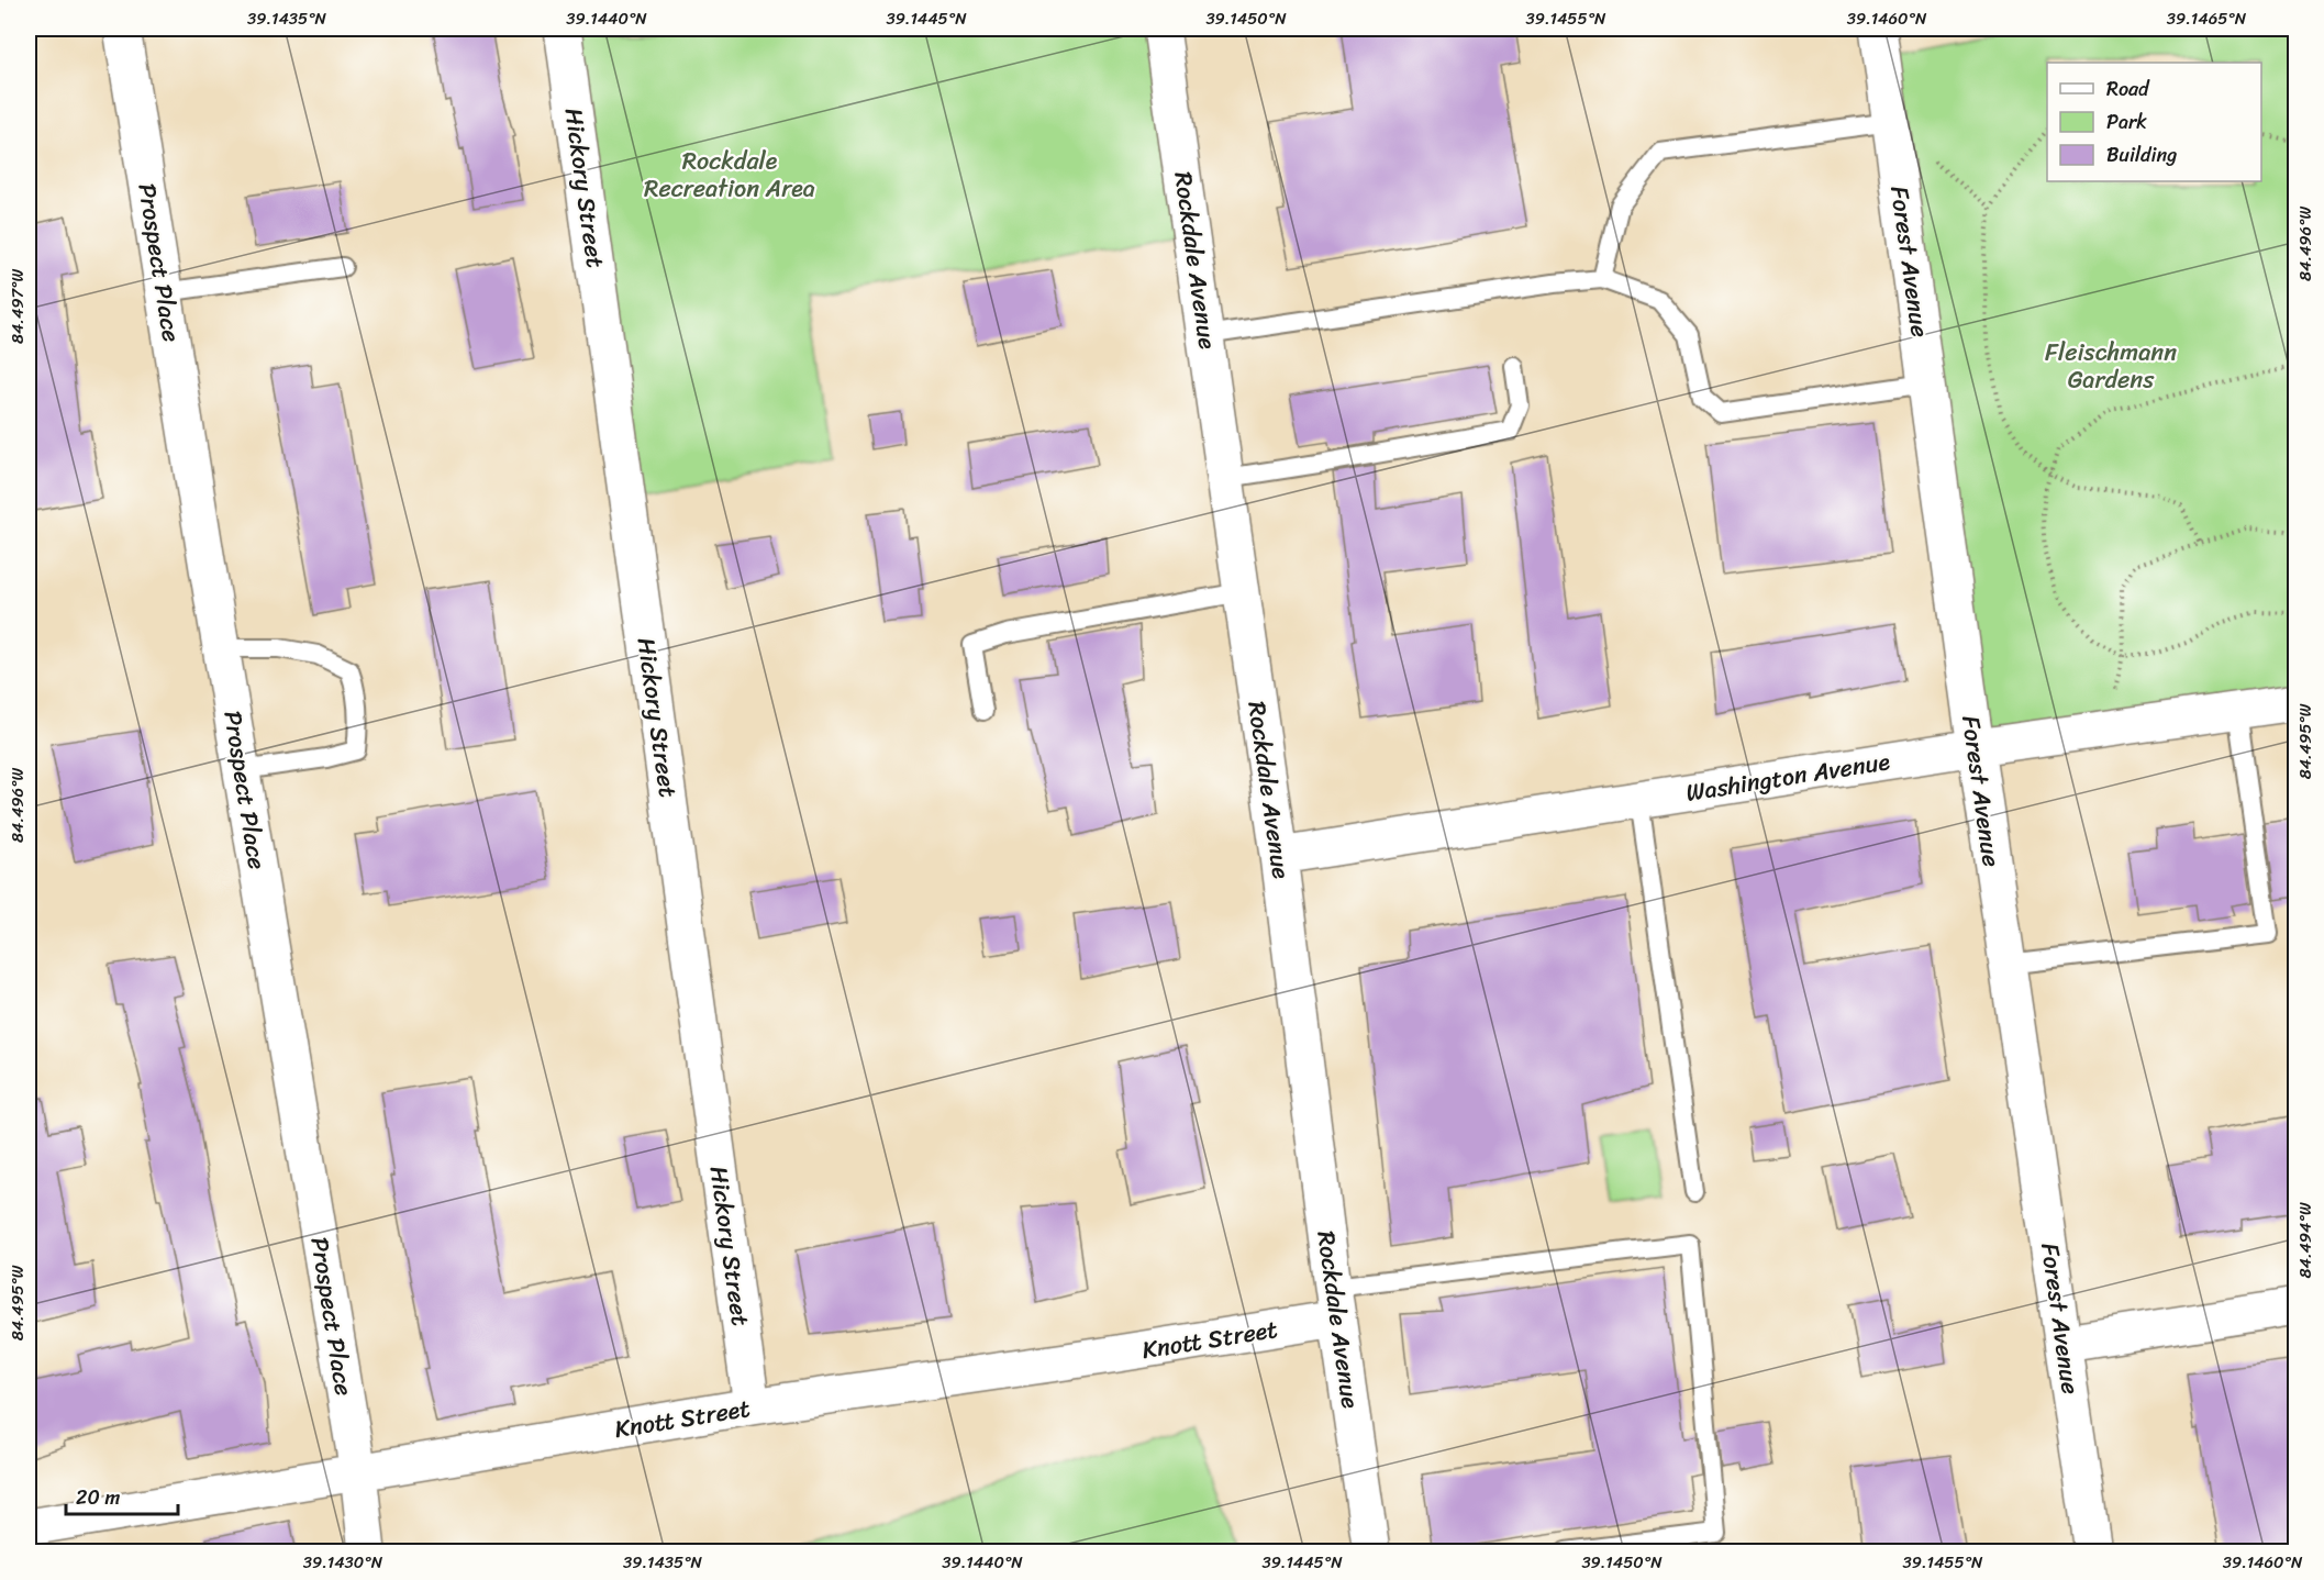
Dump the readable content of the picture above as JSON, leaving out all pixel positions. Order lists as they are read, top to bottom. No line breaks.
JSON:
{"streets":{"street":["Hickory Street","Rockdale Avenue","Forest Avenue","Prospect Place","Washington Avenue","Knott Street"]},"crossings":[["Hickory Street","Knott Street"],["Rockdale Avenue","Washington Avenue"],["Rockdale Avenue","Knott Street"],["Forest Avenue","Washington Avenue"],["Prospect Place","Knott Street"]],"parks":["Rockdale Recreation Area","Fleischmann Gardens"],"legend":["Road","Park","Building"],"scale_bar":"20 m","coordinates":["39.1435°N","39.1440°N","39.1445°N","39.1450°N","39.1455°N","39.1460°N","39.1465°N","84.496°W","84.497°W","84.495°W","84.494°W","39.1430°N"]}
